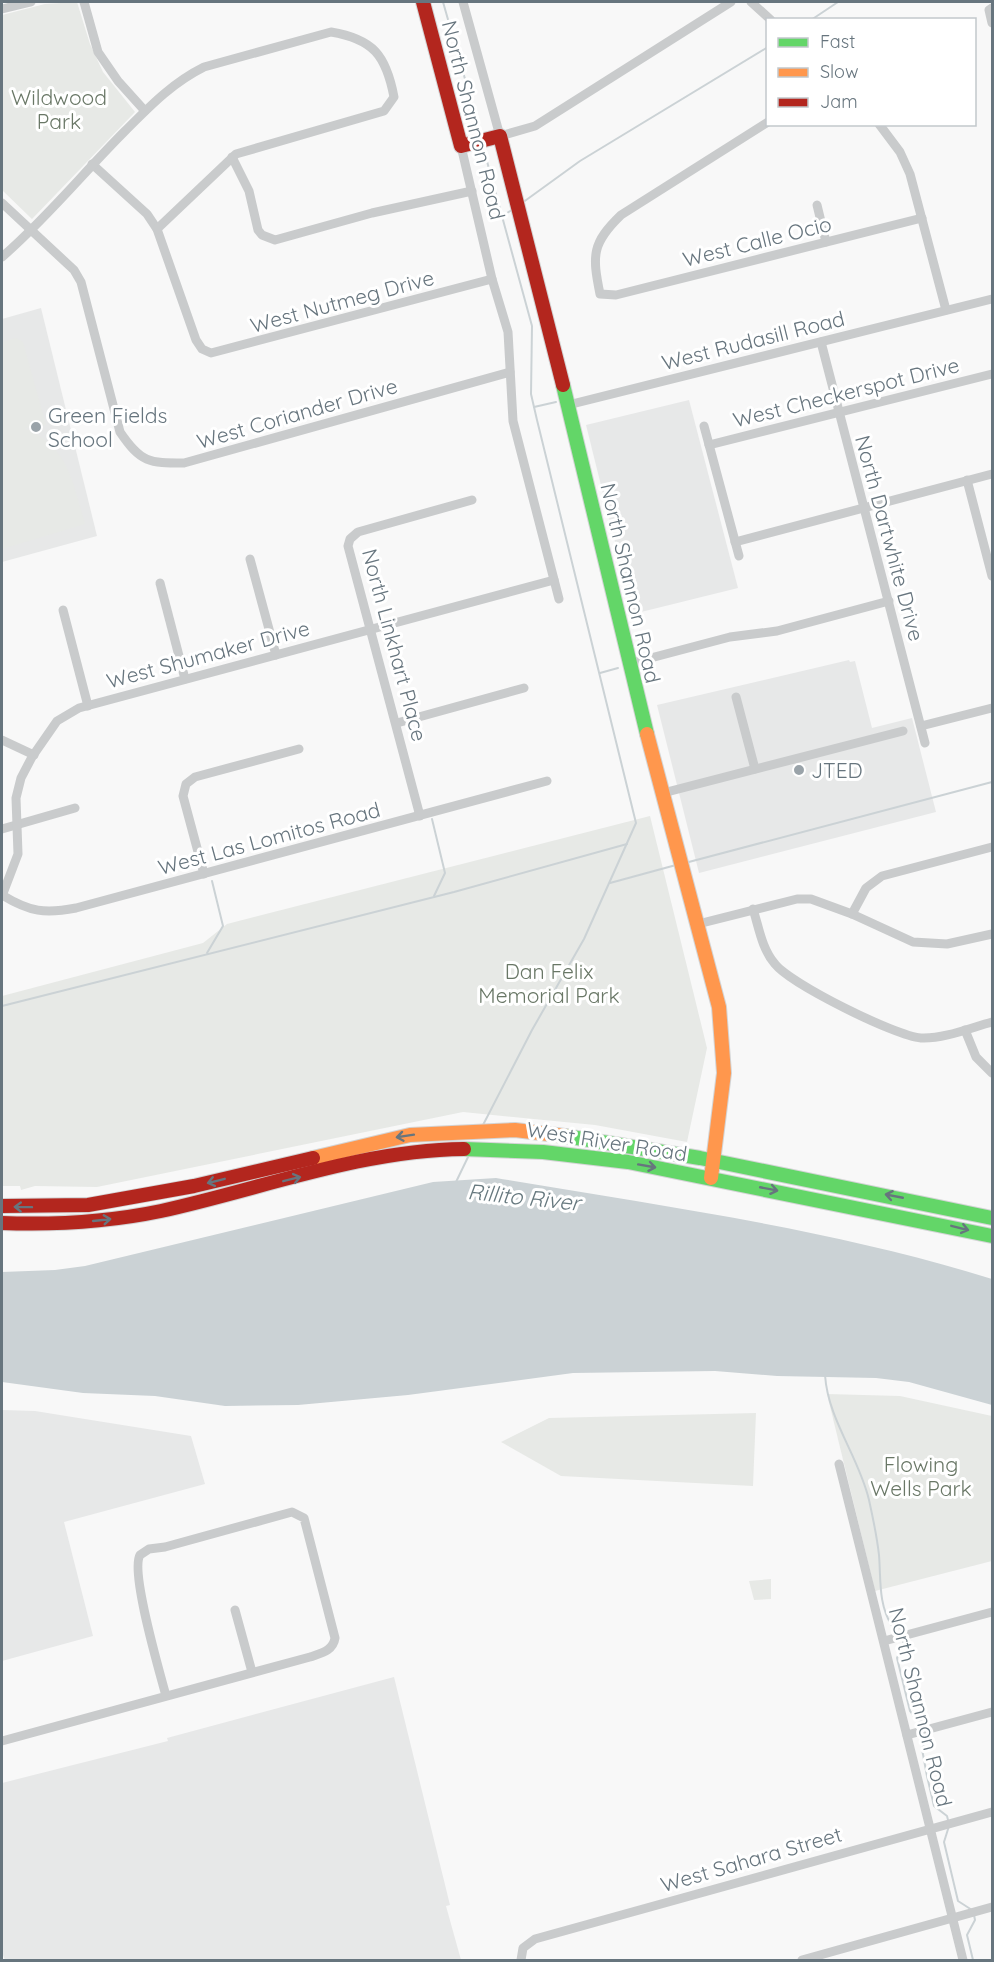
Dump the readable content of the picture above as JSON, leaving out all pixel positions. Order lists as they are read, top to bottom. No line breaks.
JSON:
{"streets":{"main road":["North Shannon Road","West River Road"],"street":["West Calle Ocio","West Nutmeg Drive","West Rudasill Road","West Checkerspot Drive","West Coriander Drive","North Dartwhite Drive","North Linkhart Place","West Shumaker Drive","West Las Lomitos Road","West Sahara Street"]},"crossings":[["North Shannon Road","West Nutmeg Drive"],["North Shannon Road","West Rudasill Road"],["North Shannon Road","West Coriander Drive"],["North Shannon Road","West Shumaker Drive"],["North Shannon Road","West River Road"],["North Shannon Road","West Sahara Street"],["West Rudasill Road","North Dartwhite Drive"],["West Checkerspot Drive","North Dartwhite Drive"],["North Linkhart Place","West Shumaker Drive"],["North Linkhart Place","West Las Lomitos Road"],["West Shumaker Drive","West Las Lomitos Road"]],"water":["Rillito River"],"parks":["Wildwood Park","Dan Felix Memorial Park","Flowing Wells Park"],"places":["Green Fields School","JTED"],"legend":["Fast","Slow","Jam"]}
